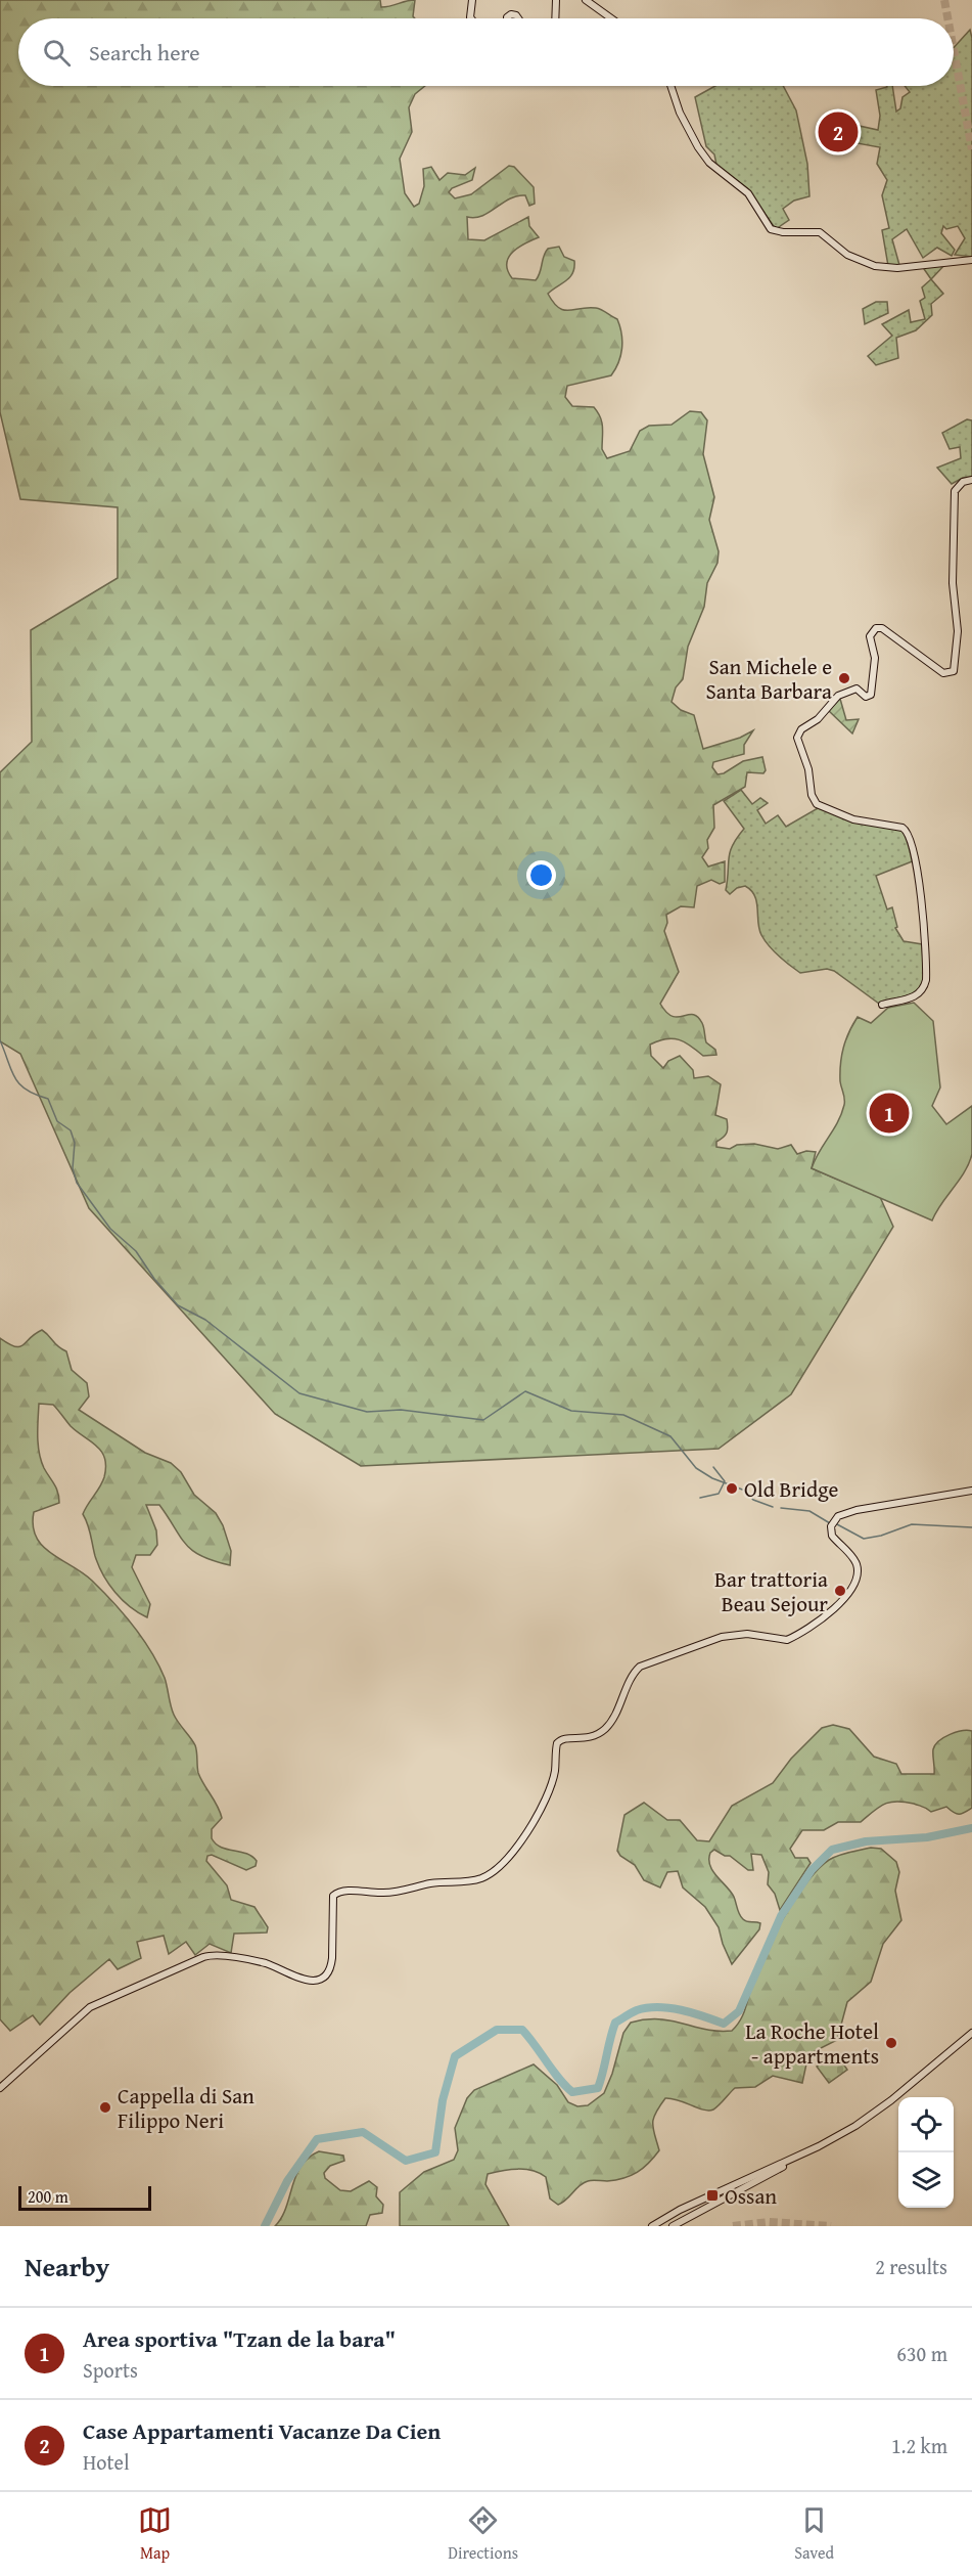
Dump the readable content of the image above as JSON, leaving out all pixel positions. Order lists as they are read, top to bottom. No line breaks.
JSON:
{"places":{"other":["San Michele e Santa Barbara","Old Bridge","Bar trattoria Beau Sejour","La Roche Hotel - appartments","Cappella di San Filippo Neri"],"transit":["Ossan"]},"scale_bar":"200 m","page":{"search":"Search here","pins":["2","1"],"scale":"200 m","heading":["Nearby","2 results"],"list":[{"mark":"1","name":"Area sportiva \"Tzan de la bara\"","note":"Sports","value":"630 m"},{"mark":"2","name":"Case Appartamenti Vacanze Da Cien","note":"Hotel","value":"1.2 km"}],"nav":["Map","Directions","Saved"]}}
